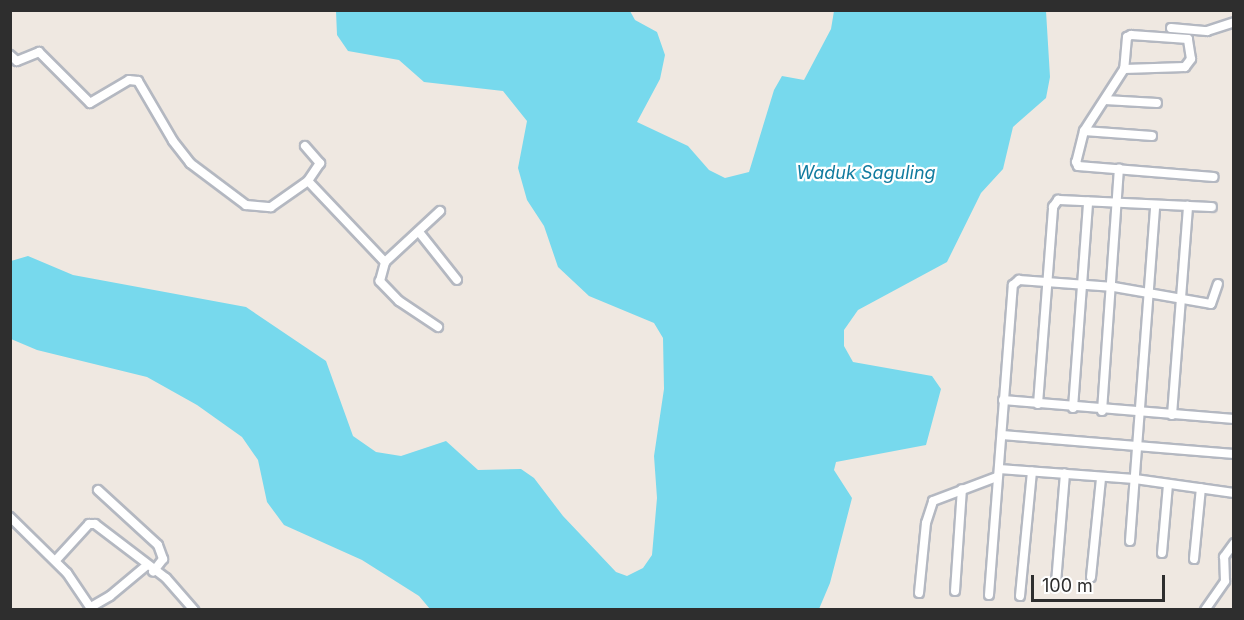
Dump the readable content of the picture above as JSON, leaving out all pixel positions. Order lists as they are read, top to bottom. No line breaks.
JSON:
{"water":["Waduk Saguling"],"scale_bar":"100 m"}
